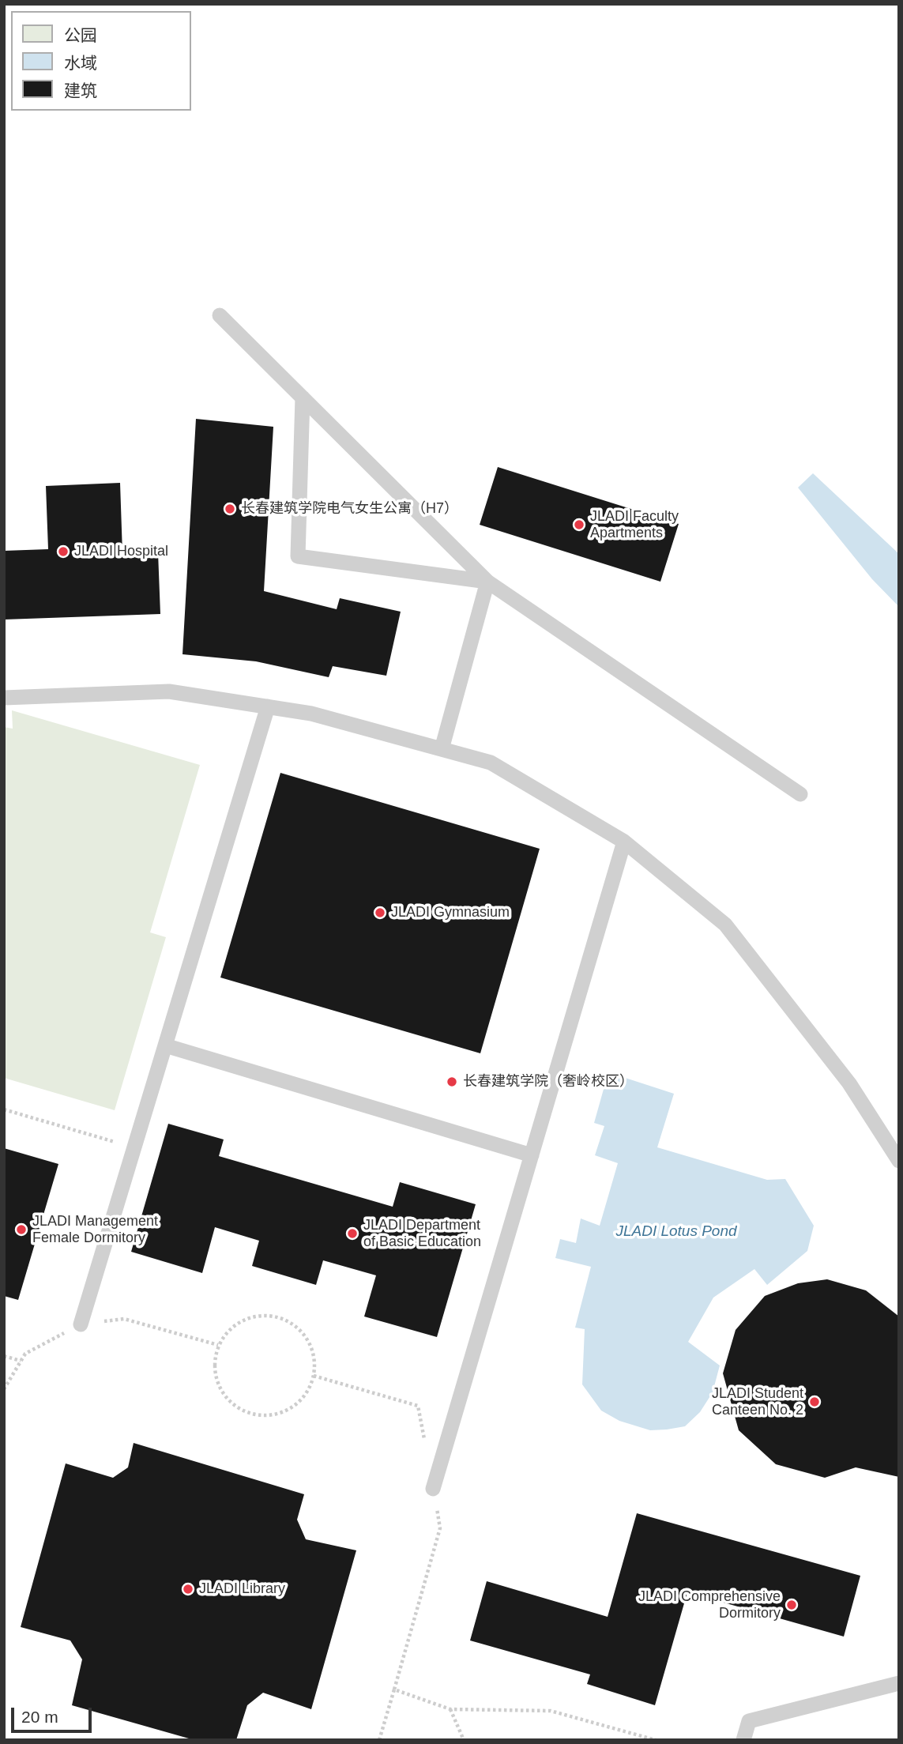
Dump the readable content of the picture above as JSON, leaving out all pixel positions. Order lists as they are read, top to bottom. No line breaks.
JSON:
{"water":["JLADI Lotus Pond"],"places":["长春建筑学院电气女生公寓（H7）","JLADI Faculty Apartments","JLADI Hospital","JLADI Gymnasium","长春建筑学院（奢岭校区）","JLADI Management Female Dormitory","JLADI Department of Basic Education","JLADI Student Canteen No. 2","JLADI Library","JLADI Comprehensive Dormitory"],"legend":["公园","水域","建筑"],"scale_bar":"20 m"}
